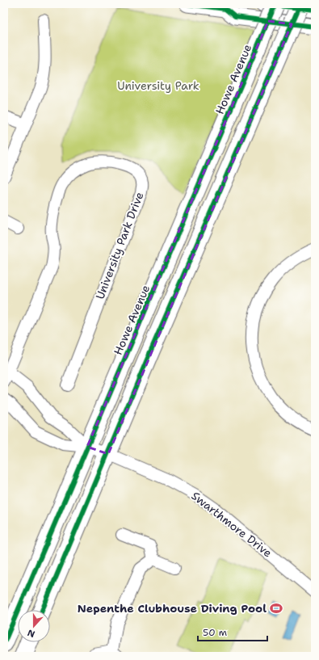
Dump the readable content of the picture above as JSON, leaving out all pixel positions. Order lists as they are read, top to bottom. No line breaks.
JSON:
{"streets":{"main road":["Howe Avenue"],"street":["University Park Drive","Swarthmore Drive"]},"crossings":[["Howe Avenue","University Park Drive"],["Howe Avenue","Swarthmore Drive"],["University Park Drive","Swarthmore Drive"]],"parks":["University Park"],"places":{"sports":["Nepenthe Clubhouse Diving Pool"]},"scale_bar":"50 m","north":"bottom"}
